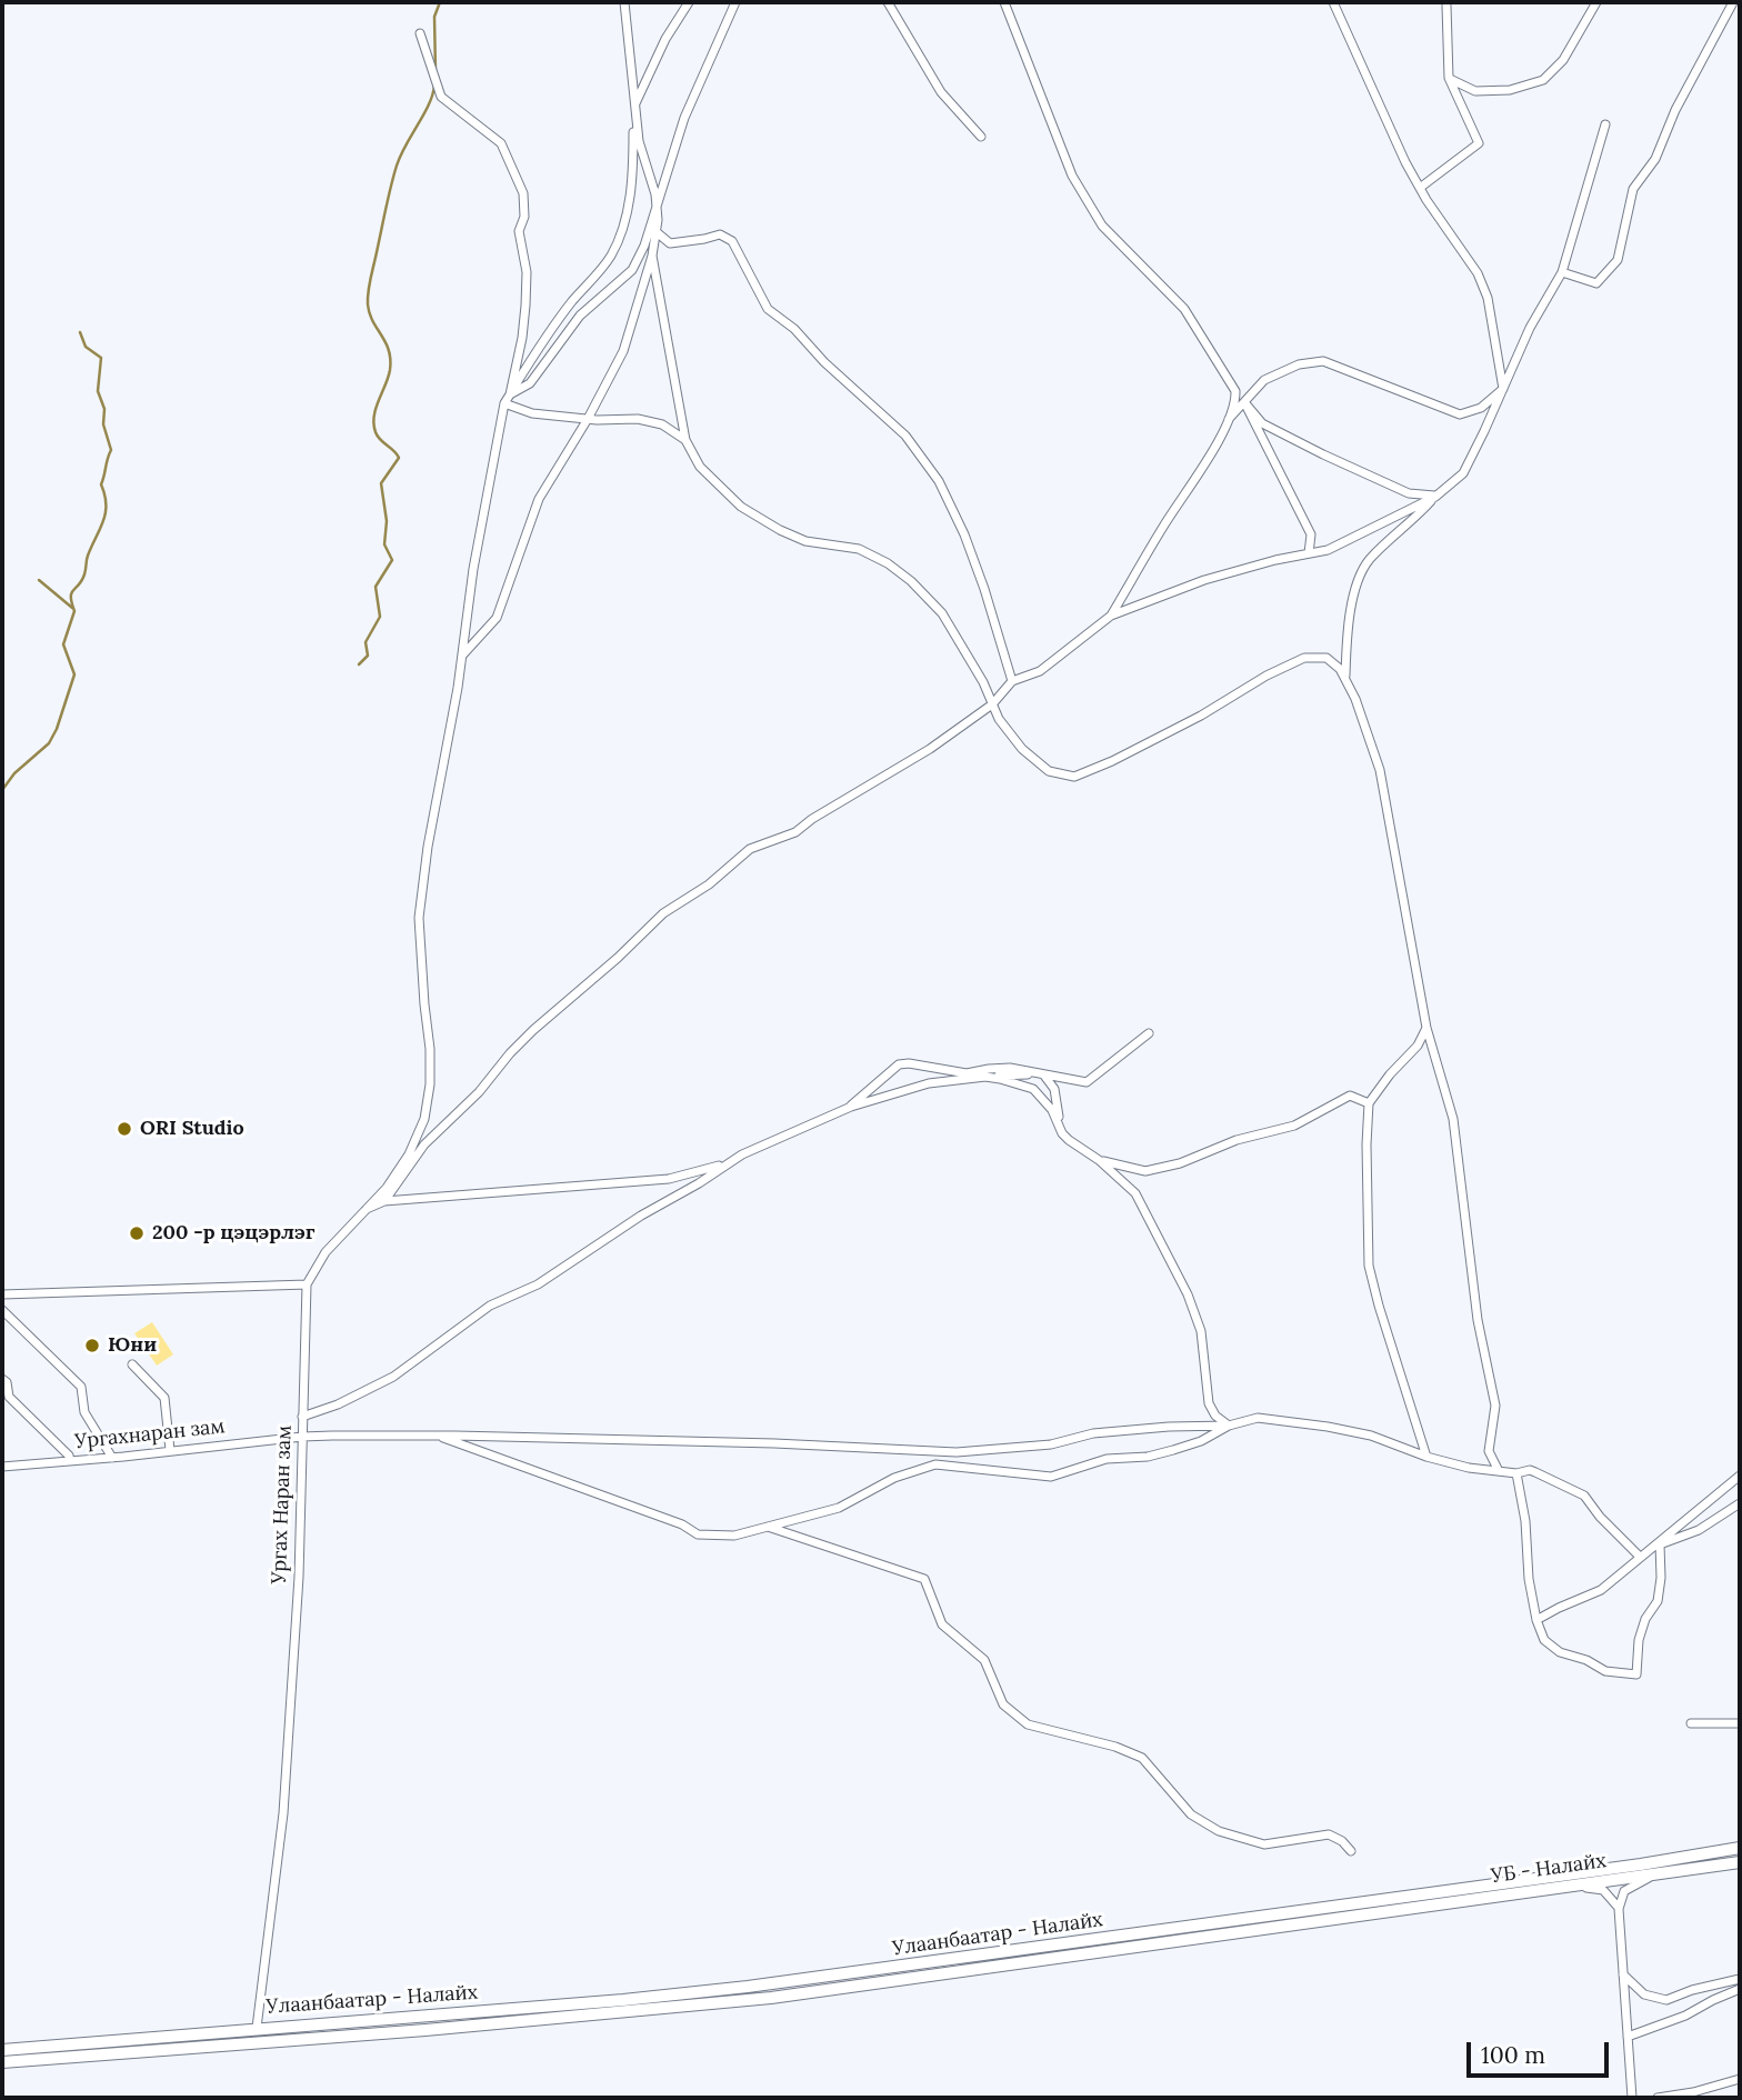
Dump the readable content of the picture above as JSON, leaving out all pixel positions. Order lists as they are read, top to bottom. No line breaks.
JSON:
{"streets":{"highway":["УБ - Налайх","Улаанбаатар - Налайх"],"street":["Ургахнаран зам","Ургах Наран зам"]},"crossings":[["Ургахнаран зам","Ургах Наран зам"],["Ургах Наран зам","Улаанбаатар - Налайх"],["УБ - Налайх","Улаанбаатар - Налайх"]],"places":["ORI Studio","200 -р цэцэрлэг","Юни"],"scale_bar":"100 m"}
